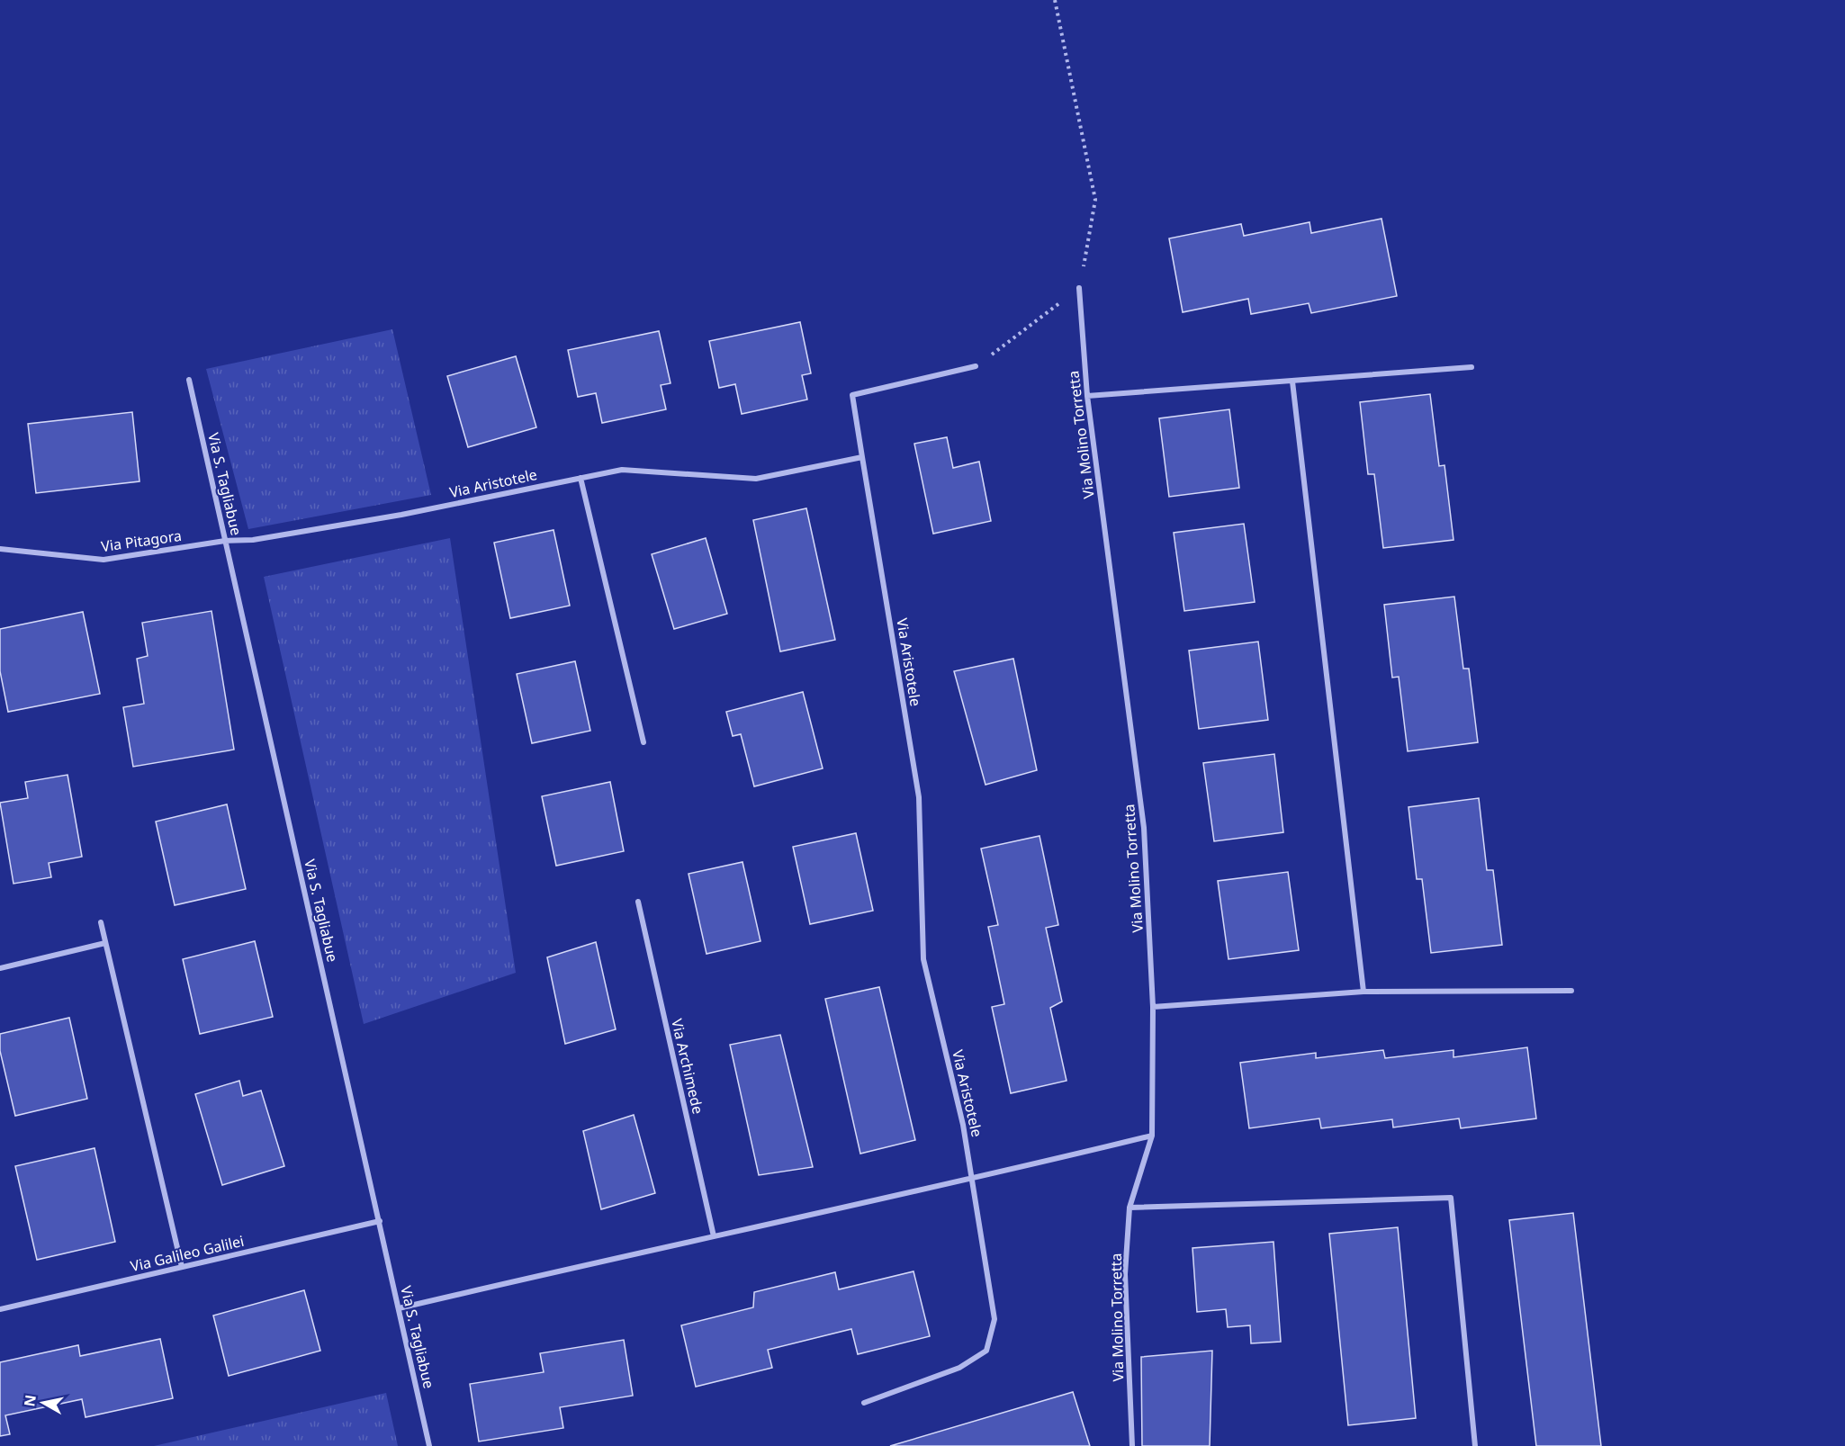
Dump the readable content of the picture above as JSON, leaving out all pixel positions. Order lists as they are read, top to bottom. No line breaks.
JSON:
{"streets":{"street":["Via Molino Torretta","Via Aristotele","Via S. Tagliabue","Via Pitagora","Via Archimede","Via Galileo Galilei"]},"crossings":[["Via Aristotele","Via Pitagora"],["Via S. Tagliabue","Via Pitagora"],["Via S. Tagliabue","Via Galileo Galilei"]],"north":"left"}
